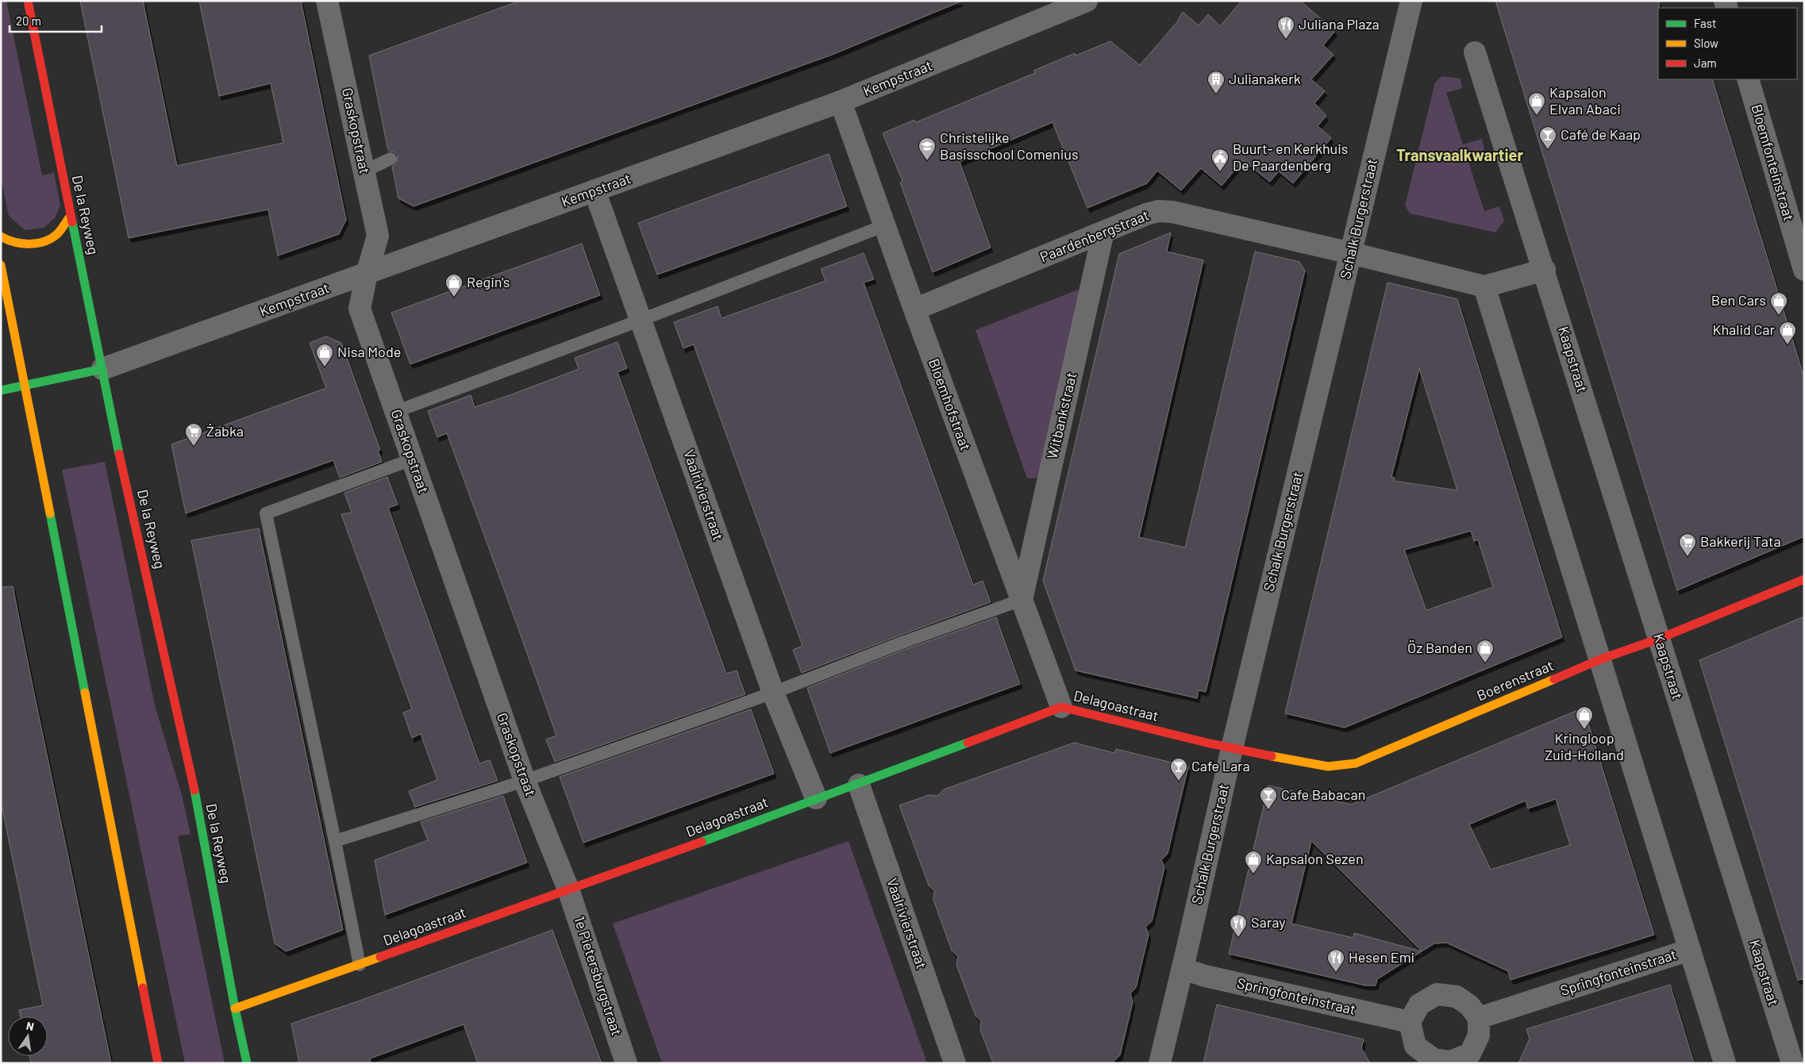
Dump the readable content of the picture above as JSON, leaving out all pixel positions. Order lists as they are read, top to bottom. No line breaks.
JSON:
{"streets":{"street":["Kempstraat","Graskopstraat","Bloemfonteinstraat","De la Reyweg","Schalk Burgerstraat","Paardenbergstraat","Kaapstraat","Bloemhofstraat","Witbankstraat","Vaalrivierstraat","Boerenstraat","Delagoastraat","Springfonteinstraat","1e Pietersburgstraat"]},"crossings":[["Kempstraat","Graskopstraat"],["Kempstraat","De la Reyweg"],["Kempstraat","Bloemhofstraat"],["Kempstraat","Vaalrivierstraat"],["Graskopstraat","Delagoastraat"],["Graskopstraat","1e Pietersburgstraat"],["De la Reyweg","Delagoastraat"],["Schalk Burgerstraat","Paardenbergstraat"],["Schalk Burgerstraat","Boerenstraat"],["Schalk Burgerstraat","Delagoastraat"],["Schalk Burgerstraat","Springfonteinstraat"],["Paardenbergstraat","Bloemhofstraat"],["Paardenbergstraat","Witbankstraat"],["Kaapstraat","Boerenstraat"],["Bloemhofstraat","Witbankstraat"],["Bloemhofstraat","Delagoastraat"],["Vaalrivierstraat","Delagoastraat"],["Boerenstraat","Delagoastraat"],["Delagoastraat","1e Pietersburgstraat"]],"districts":["Transvaalkwartier"],"places":{"restaurant":["Juliana Plaza","Saray","Hesen Emi"],"building":["Julianakerk"],"shop":["Kapsalon Elvan Abaci","Regin's","Ben Cars","Khalid Car","Nisa Mode","Öz Banden","Kringloop Zuid-Holland","Kapsalon Sezen"],"bar":["Café de Kaap","Cafe Lara","Cafe Babacan"],"school or university":["Christelijke Basisschool Comenius"],"public building":["Buurt- en Kerkhuis De Paardenberg"],"supermarket":["Żabka","Bakkerij Tata"]},"legend":["Fast","Slow","Jam"],"scale_bar":"20 m","north":"top"}
